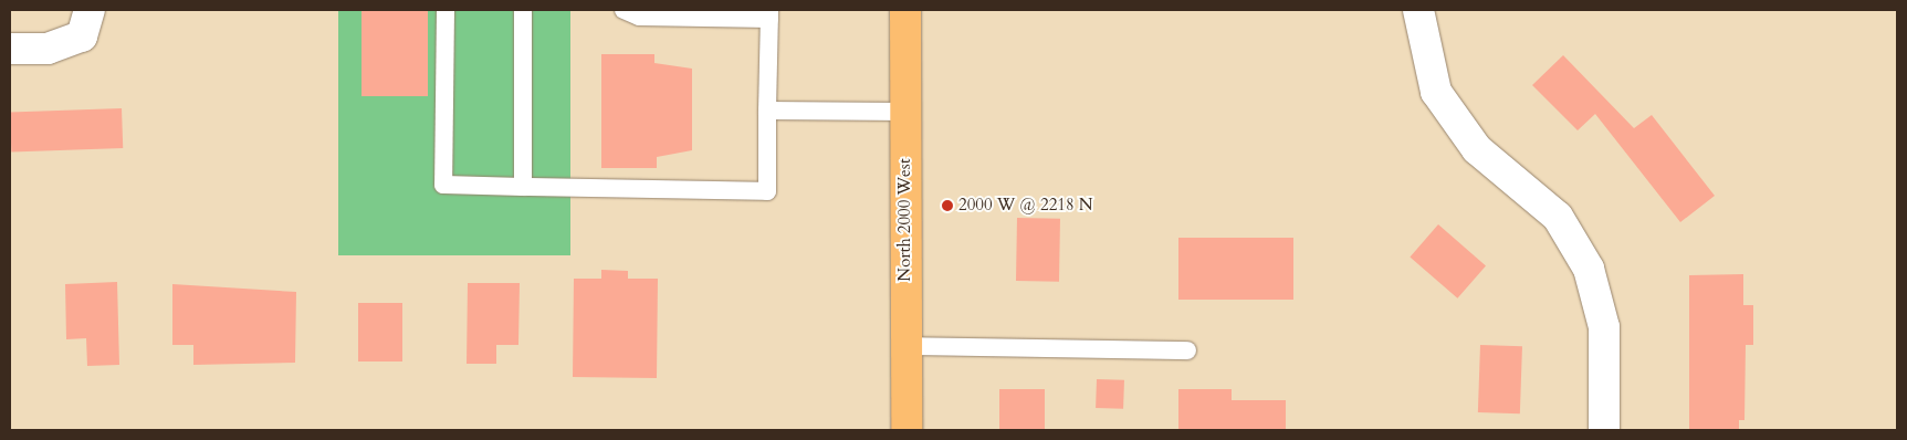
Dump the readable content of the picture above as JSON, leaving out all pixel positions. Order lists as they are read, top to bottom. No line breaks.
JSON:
{"streets":{"main road":["North 2000 West"]},"places":["2000 W @ 2218 N"]}
